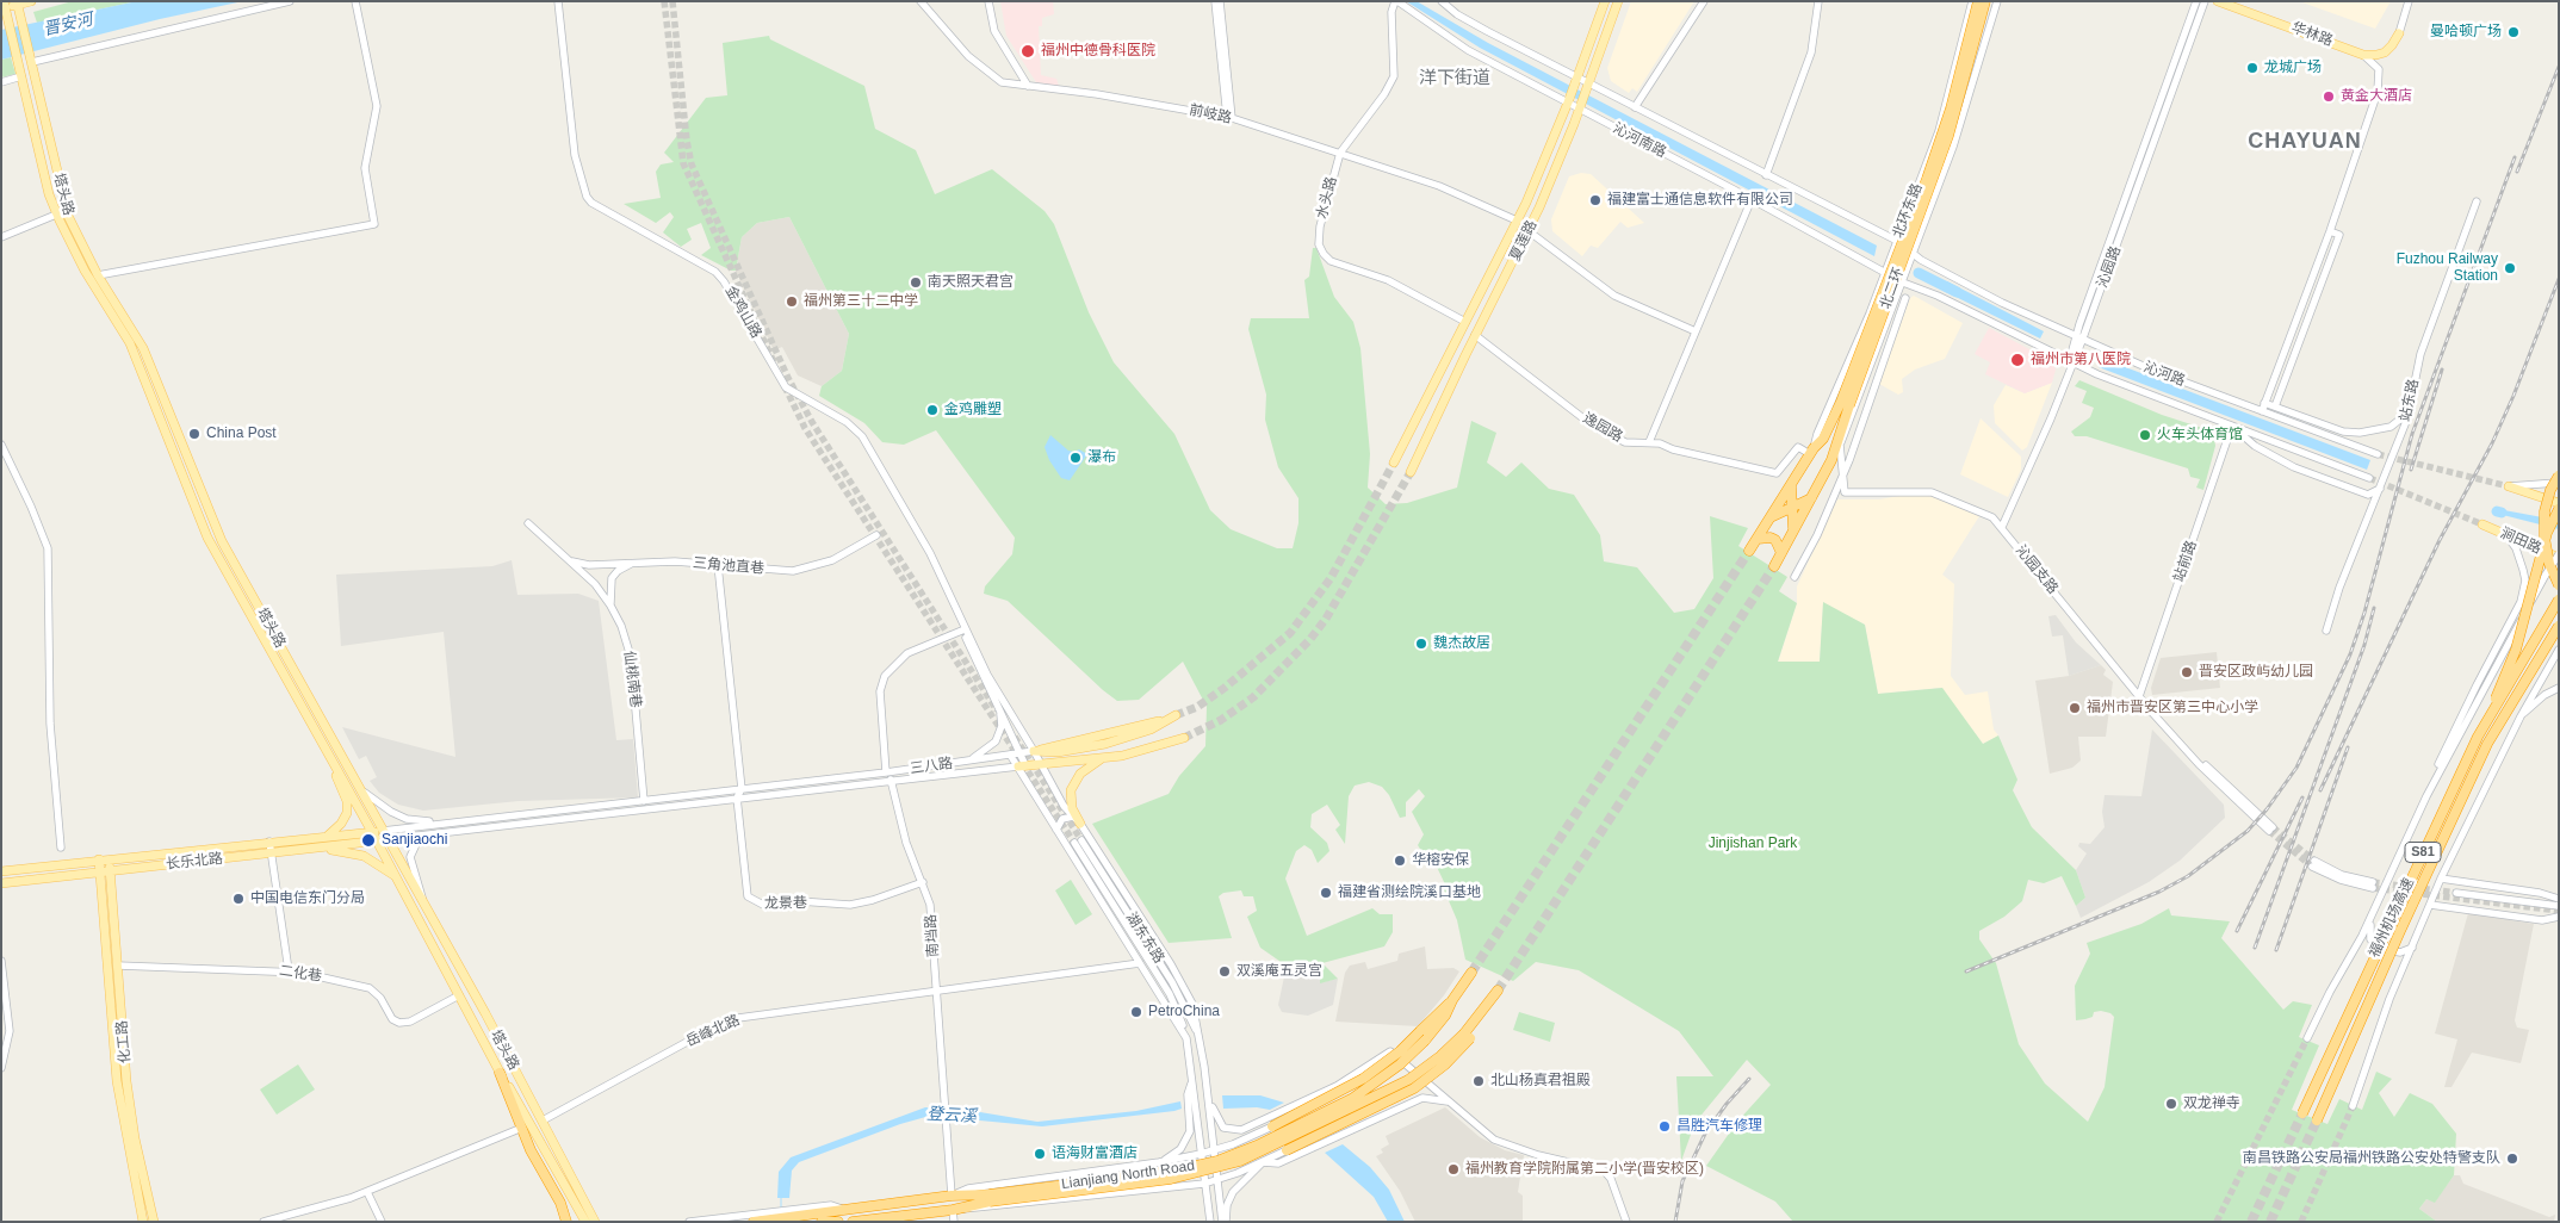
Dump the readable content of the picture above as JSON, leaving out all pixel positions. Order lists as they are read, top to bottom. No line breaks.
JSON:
{"streets":{"highway":["北二环","S81","福州机场高速","Lianjiang North Road"],"main road":["华林路","塔头路","夏莲路","涧田路","长乐北路","化工路"],"street":["前岐路","沁河南路","水头路","北环东路","沁园路","金鸡山路","沁河路","站东路","逸园路","站前路","三角池直巷","沁园支路","仙桃南巷","三八路","龙景巷","南垱路","湖东东路","二化巷","岳峰北路"]},"crossings":[["前岐路","水头路"],["前岐路","夏莲路"],["沁河南路","水头路"],["沁河南路","北环东路"],["沁河南路","夏莲路"],["沁河南路","沁河路"],["塔头路","三八路"],["塔头路","长乐北路"],["塔头路","二化巷"],["塔头路","岳峰北路"],["水头路","夏莲路"],["北环东路","北二环"],["北环东路","沁河路"],["北环东路","逸园路"],["夏莲路","逸园路"],["沁园路","沁河路"],["沁园路","沁园支路"],["北二环","逸园路"],["沁河路","站前路"],["站前路","沁园支路"],["三角池直巷","仙桃南巷"],["仙桃南巷","三八路"],["三八路","长乐北路"],["三八路","龙景巷"],["三八路","南垱路"],["长乐北路","化工路"],["龙景巷","南垱路"],["南垱路","岳峰北路"],["南垱路","Lianjiang North Road"],["二化巷","化工路"]],"districts":["洋下街道","CHAYUAN"],"water":["晋安河","登云溪"],"parks":["Jinjishan Park"],"places":["曼哈顿广场","福州中德骨科医院","龙城广场","黄金大酒店","福建富士通信息软件有限公司","Fuzhou Railway Station","南天照天君宫","福州第三十二中学","福州市第八医院","金鸡雕塑","China Post","火车头体育馆","瀑布","魏杰故居","晋安区政屿幼儿园","福州市晋安区第三中心小学","Sanjiaochi","华榕安保","福建省测绘院溪口基地","中国电信东门分局","双溪庵五灵宫","PetroChina","北山杨真君祖殿","双龙禅寺","昌胜汽车修理","语海财富酒店","南昌铁路公安局福州铁路公安处特警支队","福州教育学院附属第二小学(晋安校区)"]}
